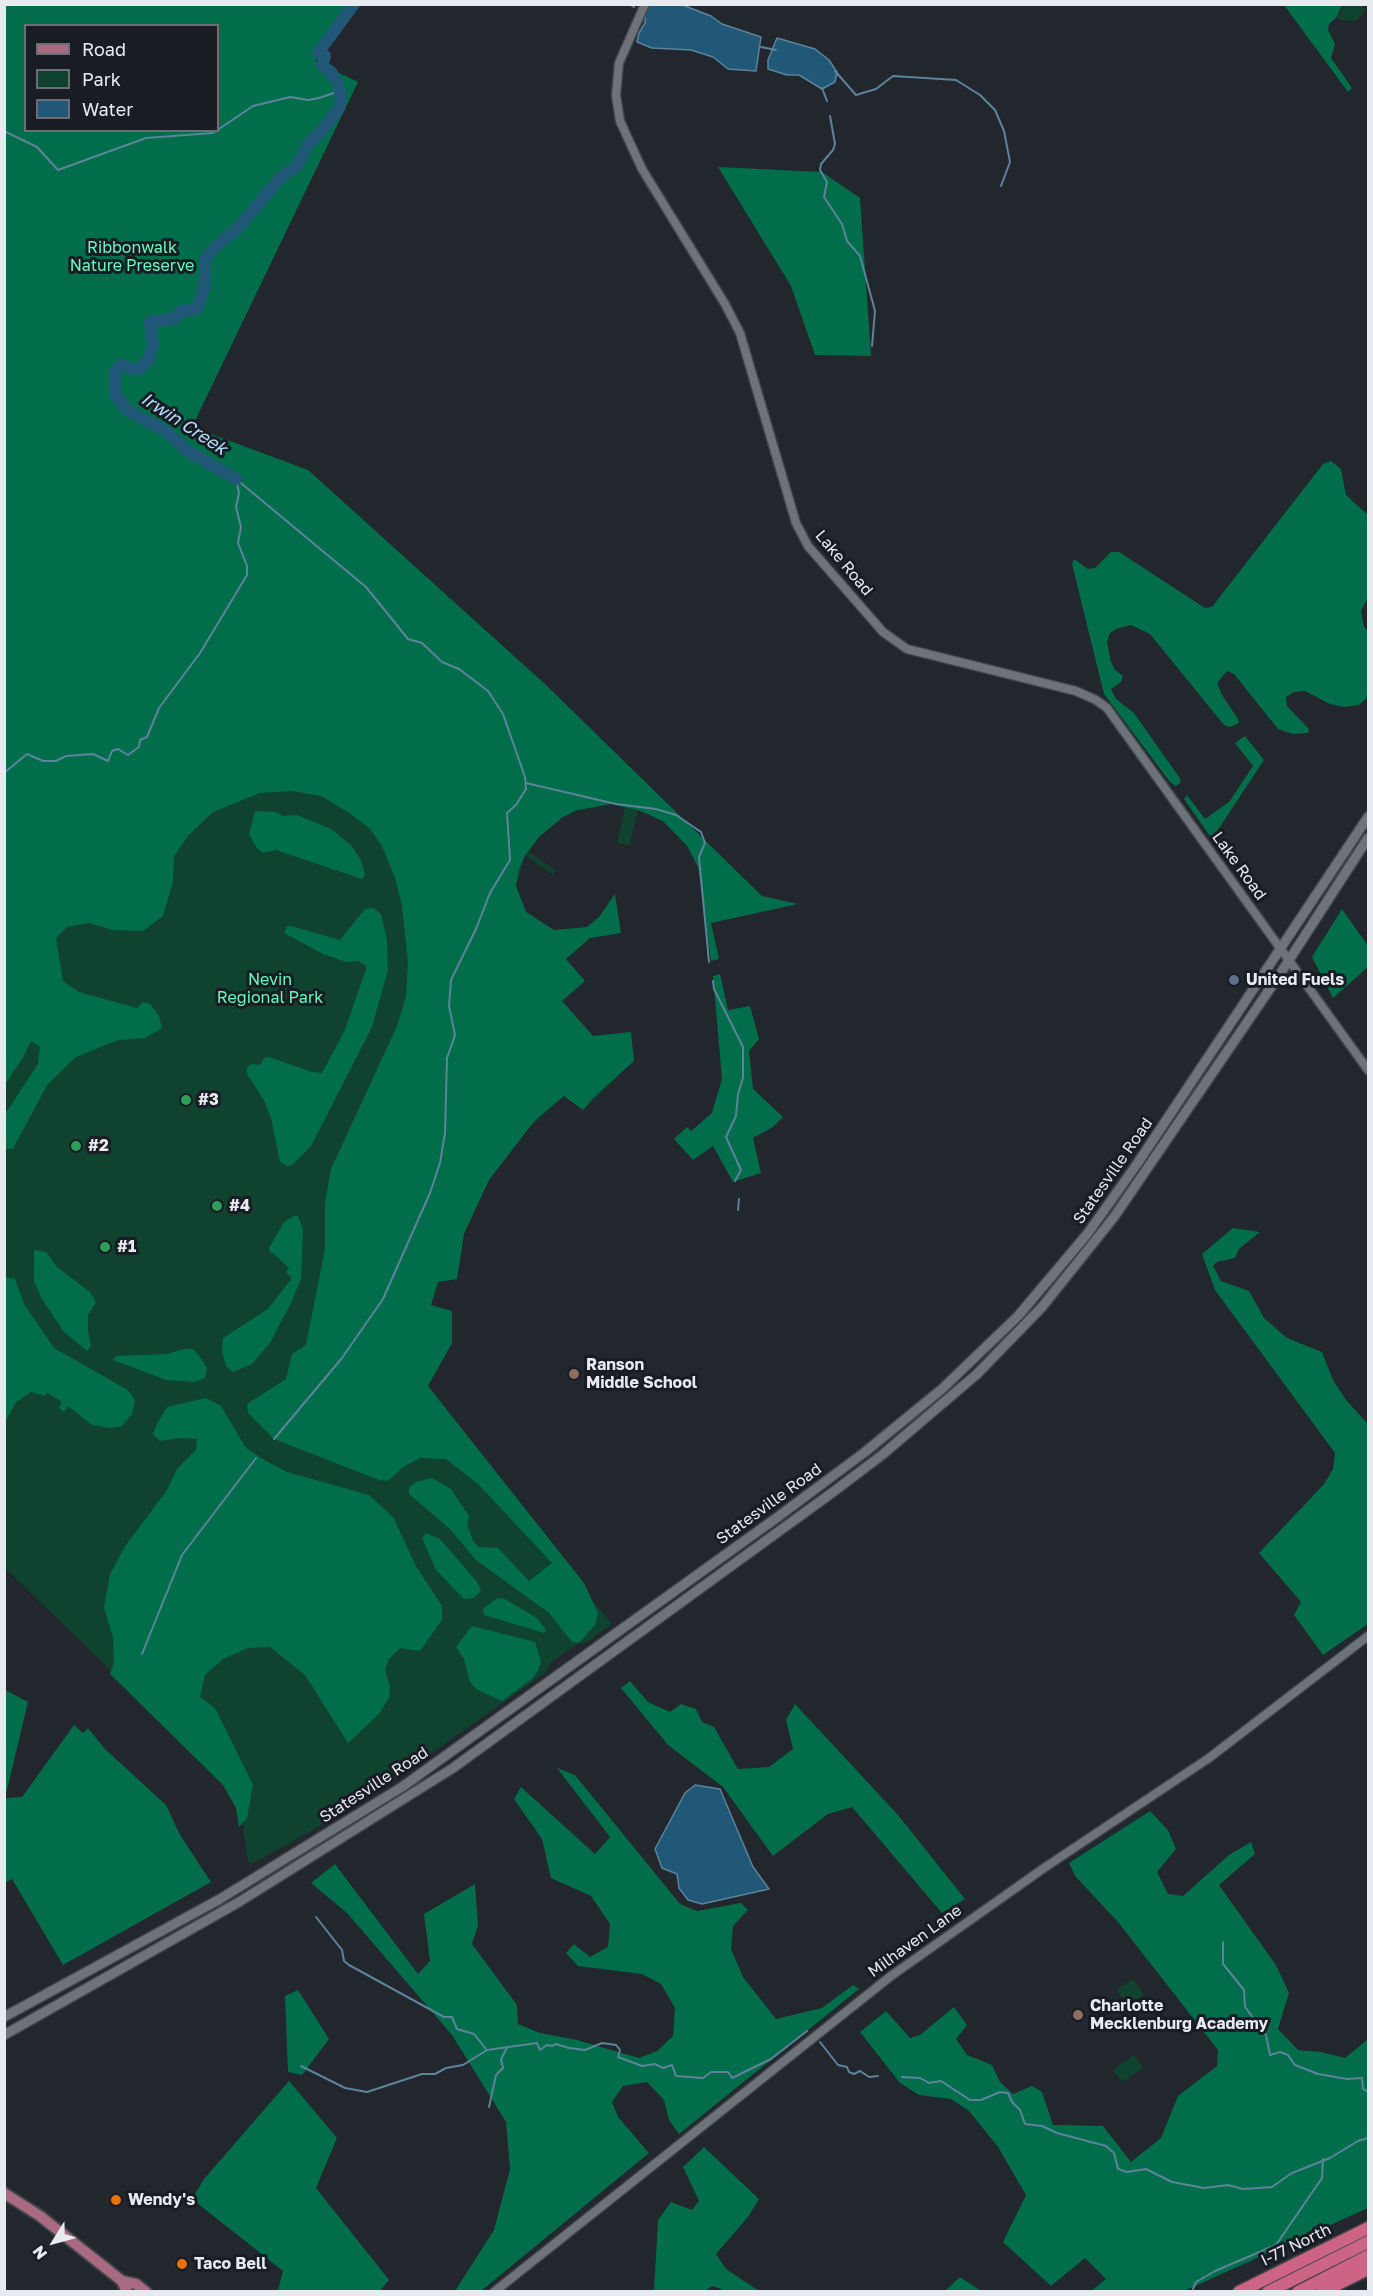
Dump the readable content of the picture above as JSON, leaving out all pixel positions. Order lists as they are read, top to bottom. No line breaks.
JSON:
{"streets":{"highway":["I-77 North"],"main road":["Statesville Road"],"street":["Lake Road","Milhaven Lane"]},"crossings":[["Lake Road","Statesville Road"]],"water":["Irwin Creek"],"parks":["Ribbonwalk Nature Preserve","Nevin Regional Park"],"places":["United Fuels","#3","#2","#4","#1","Ranson Middle School","Charlotte Mecklenburg Academy","Wendy's","Taco Bell"],"legend":["Road","Park","Water"],"north":"bottom left"}
